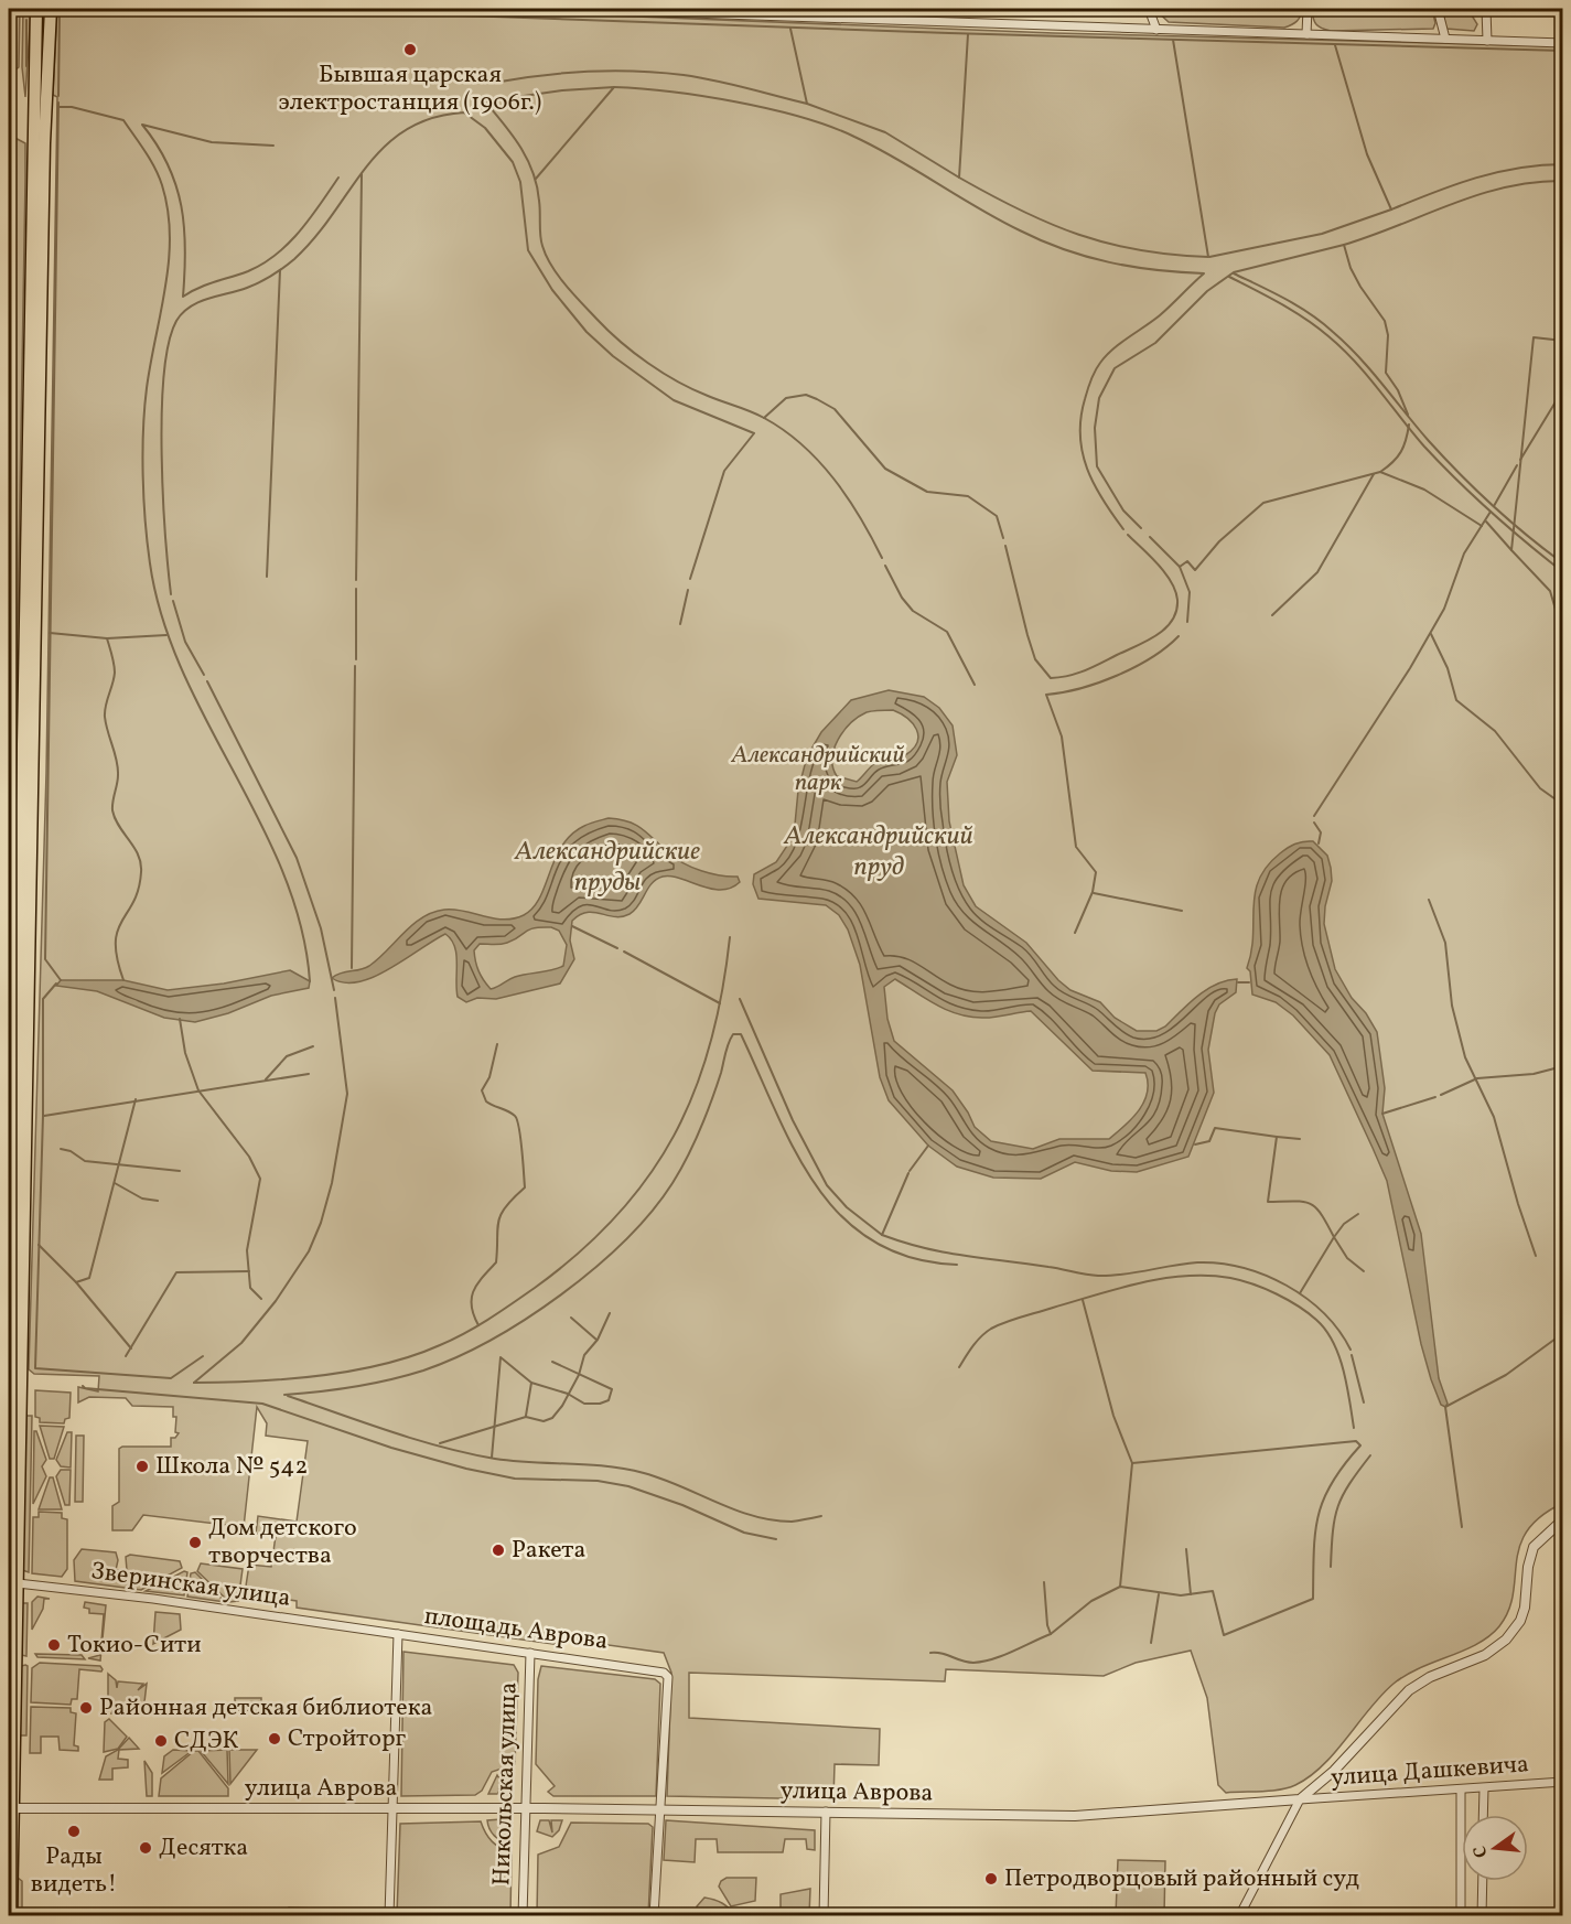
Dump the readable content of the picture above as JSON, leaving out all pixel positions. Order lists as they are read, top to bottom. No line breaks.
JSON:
{"streets":{"street":["Зверинская улица","площадь Аврова","улица Дашкевича","Никольская улица","улица Аврова"]},"crossings":[["Зверинская улица","площадь Аврова"],["площадь Аврова","Никольская улица"],["площадь Аврова","улица Аврова"],["улица Дашкевича","улица Аврова"],["Никольская улица","улица Аврова"]],"water":["Александрийский пруд","Александрийские пруды"],"parks":["Александрийский парк"],"places":["Бывшая царская электростанция (1906г.)","Школа № 542","Дом детского творчества","Ракета","Токио-Сити","Районная детская библиотека","Стройторг","СДЭК","Рады видеть!","Десятка","Петродворцовый районный суд"],"north":"left"}
